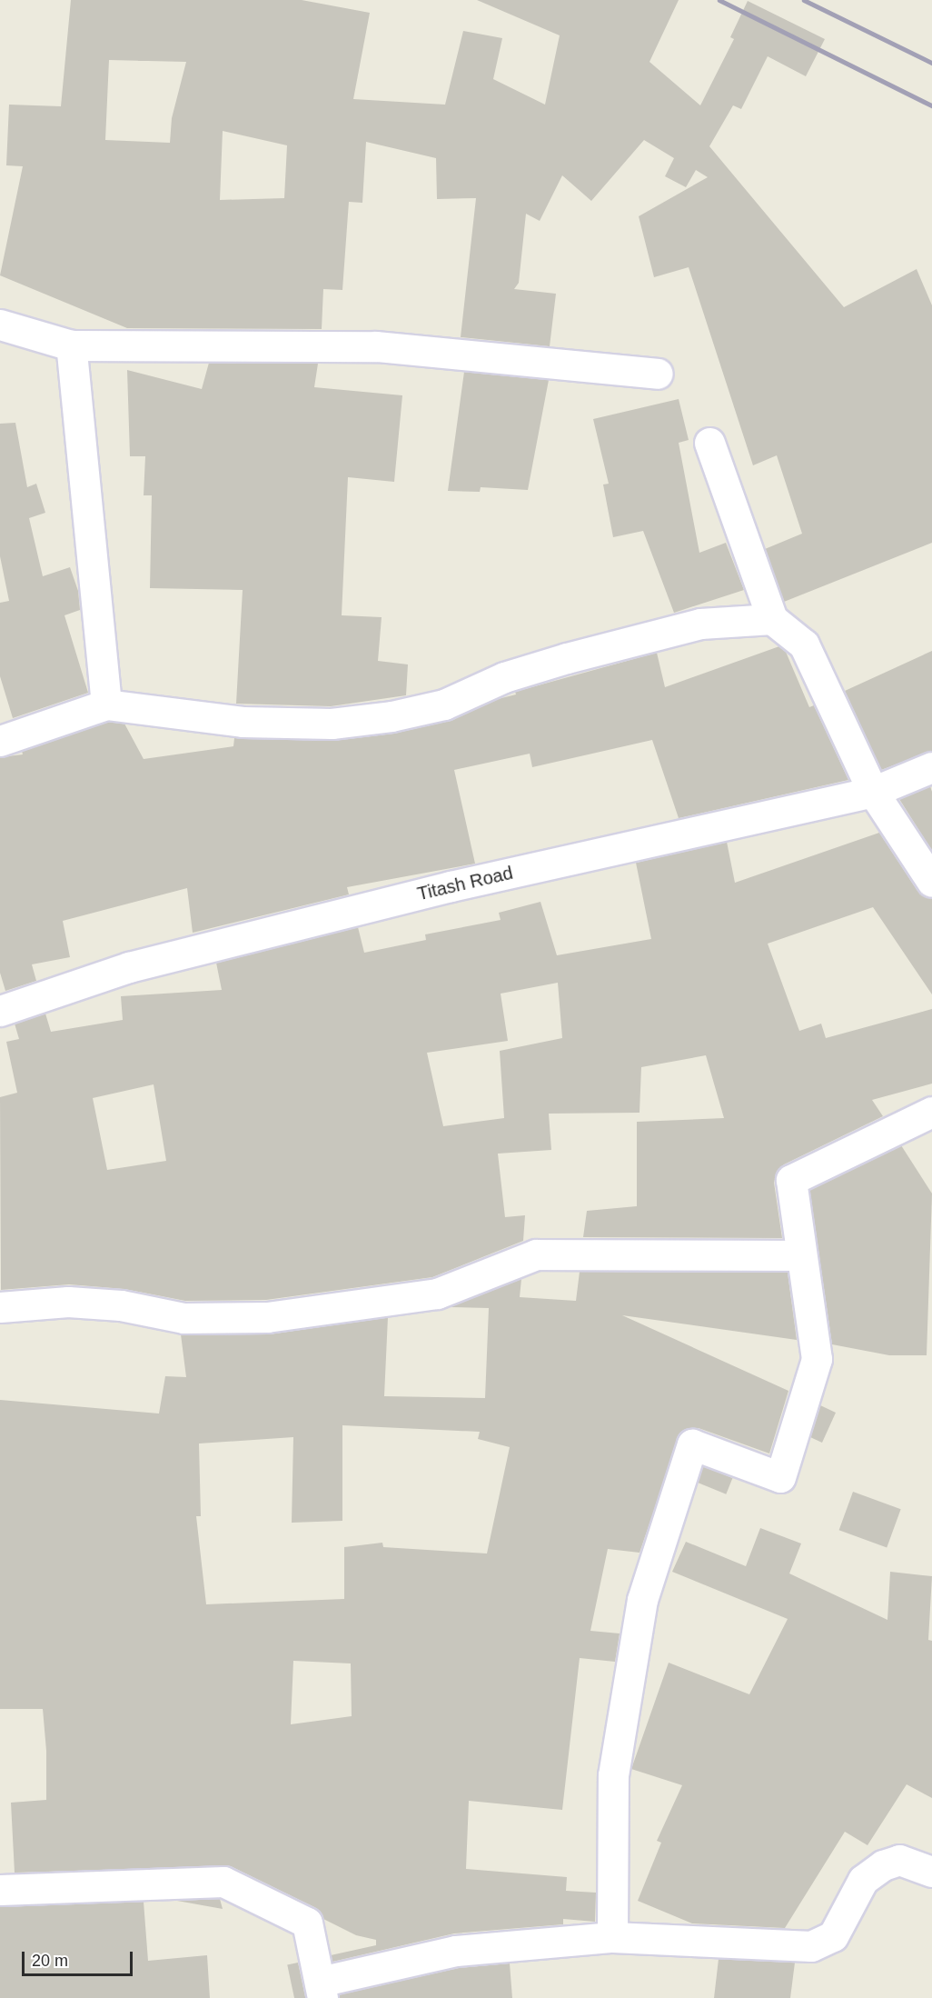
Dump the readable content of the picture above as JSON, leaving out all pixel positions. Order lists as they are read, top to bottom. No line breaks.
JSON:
{"streets":{"street":["Titash Road"]},"scale_bar":"20 m"}
